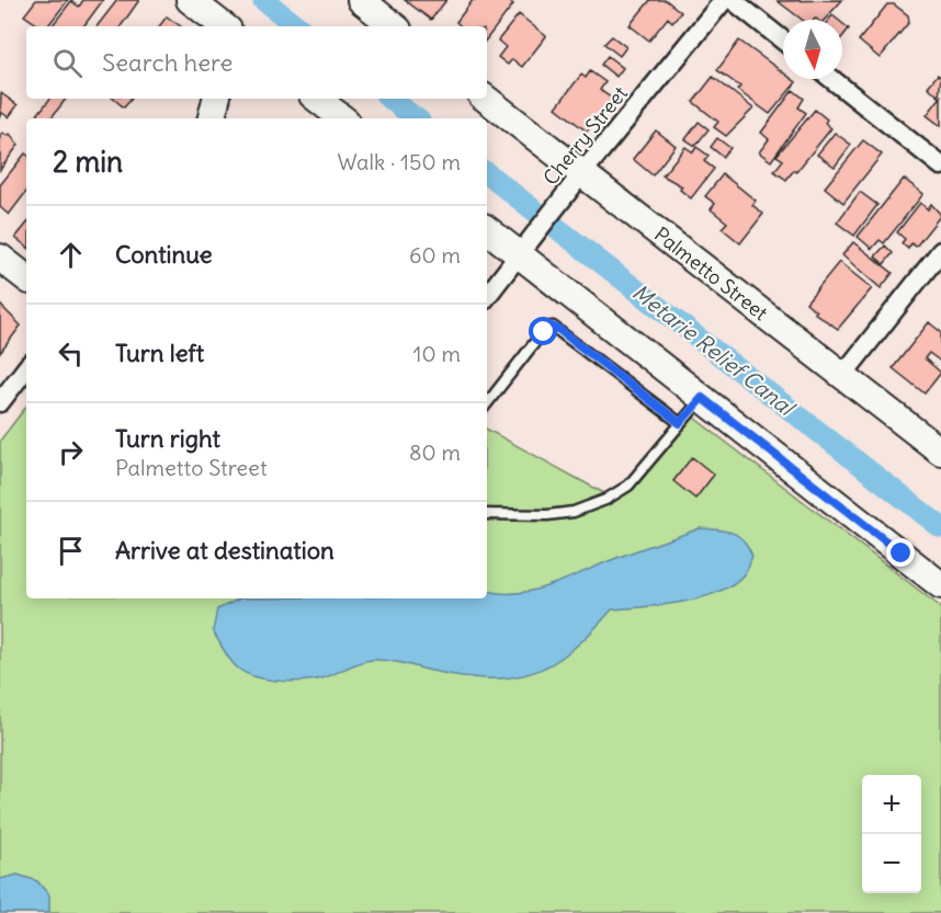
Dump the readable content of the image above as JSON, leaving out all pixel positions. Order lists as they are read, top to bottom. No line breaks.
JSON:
{"streets":{"street":["Cherry Street","Palmetto Street"]},"crossings":[["Cherry Street","Palmetto Street"]],"water":["Metarie Relief Canal"],"north":"bottom","page":{"search":"Search here","heading":["2 min","Walk · 150 m"],"list":[["Continue","60 m"],["Turn left","10 m"],["Turn right","Palmetto Street","80 m"],"Arrive at destination"],"map_buttons":["+","−"]}}
